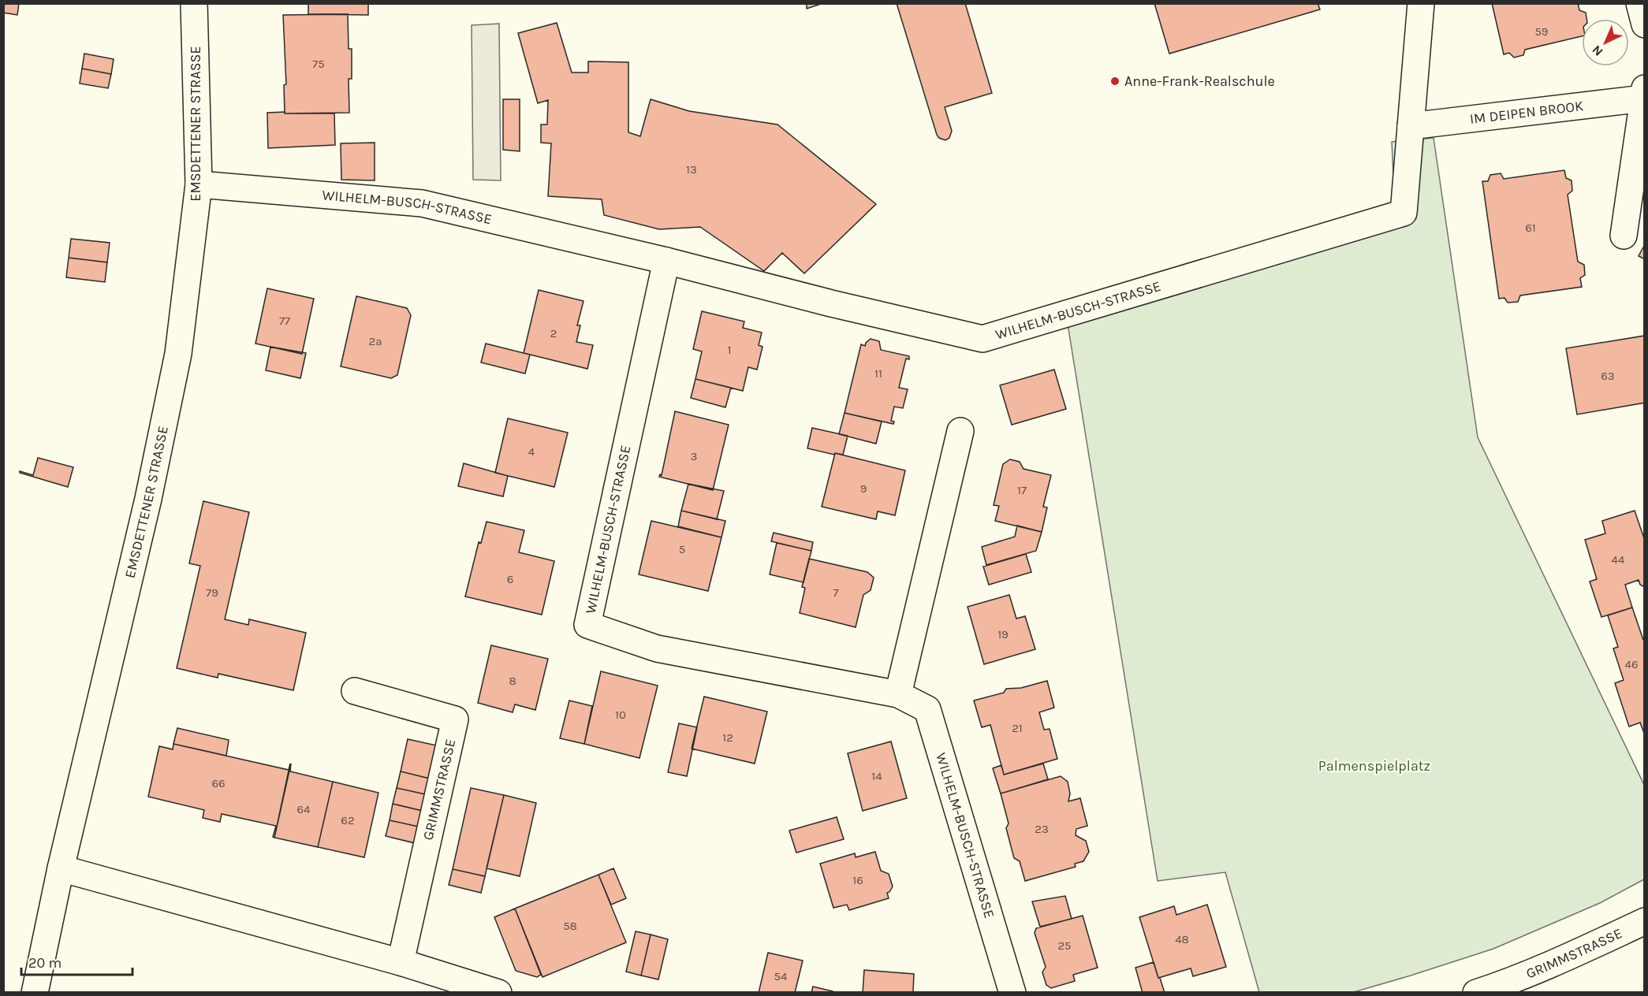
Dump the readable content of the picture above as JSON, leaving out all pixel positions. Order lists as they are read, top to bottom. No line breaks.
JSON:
{"streets":{"street":["IM DEIPEN BROOK","EMSDETTENER STRASSE","WILHELM-BUSCH-STRASSE","GRIMMSTRASSE"]},"crossings":[["IM DEIPEN BROOK","WILHELM-BUSCH-STRASSE"],["EMSDETTENER STRASSE","WILHELM-BUSCH-STRASSE"]],"parks":["Palmenspielplatz"],"places":["Anne-Frank-Realschule"],"house_numbers":["59","75","13","61","77","2","2a","1","11","63","4","3","9","17","5","44","6","79","7","19","46","8","10","21","12","14","66","64","62","23","16","58","48","25","54"],"scale_bar":"20 m","north":"bottom left"}
